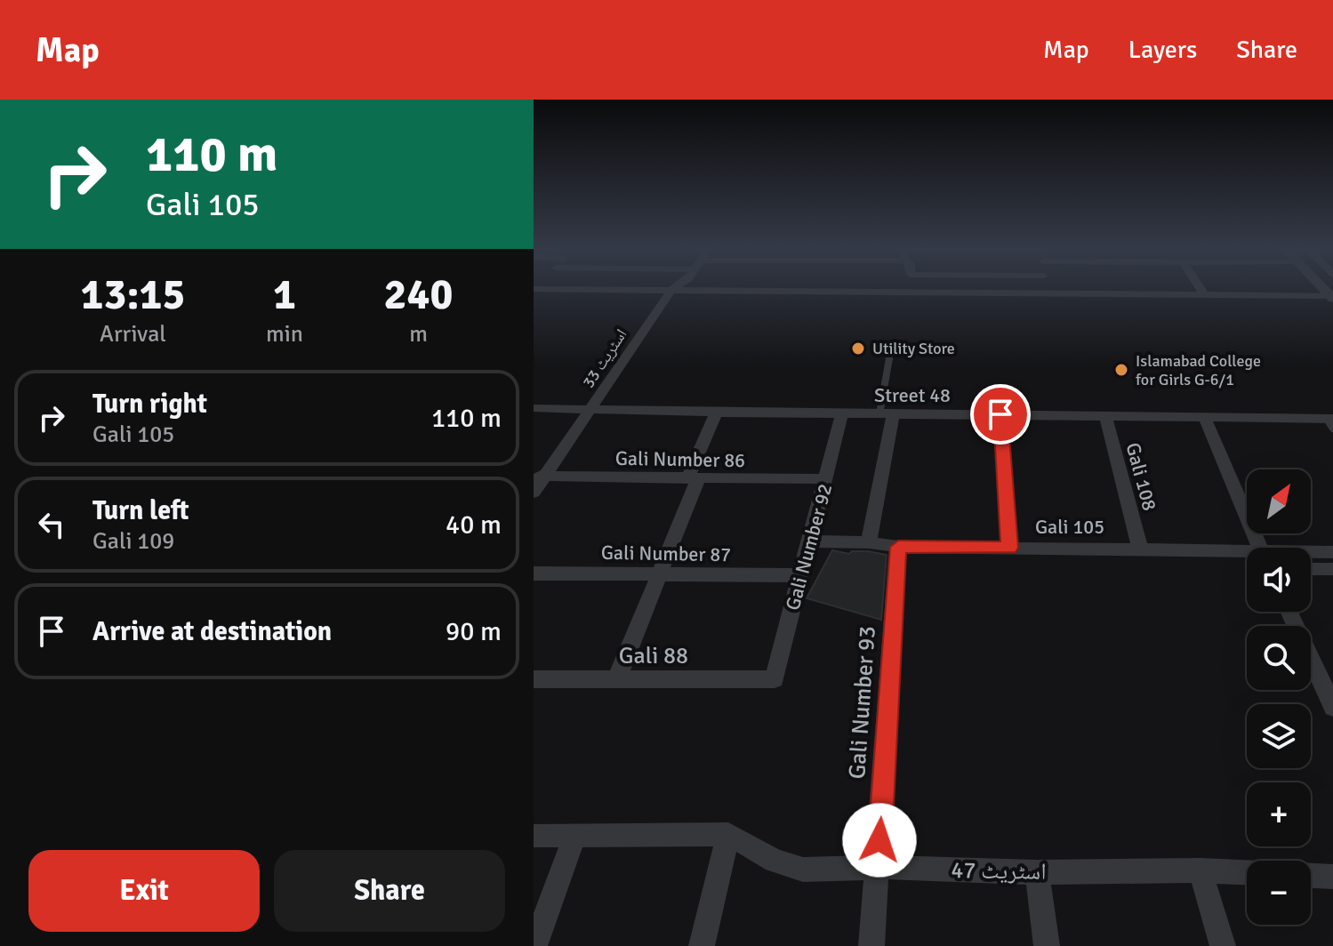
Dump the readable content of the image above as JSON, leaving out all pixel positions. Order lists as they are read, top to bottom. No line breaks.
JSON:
{"streets":{"street":["اسٹریٹ 33","Street 48","Gali Number 86","Gali 108","Gali 105","Gali Number 92","Gali Number 87","Gali 88","Gali Number 93","اسٹریٹ 47"]},"crossings":[["اسٹریٹ 33","Street 48"],["اسٹریٹ 33","Gali Number 86"],["Street 48","Gali 108"],["Street 48","Gali Number 92"],["Gali Number 86","Gali Number 92"],["Gali 108","Gali 105"],["Gali 105","Gali Number 92"],["Gali 105","Gali Number 93"],["Gali Number 92","Gali Number 87"],["Gali Number 92","Gali 88"],["Gali Number 93","اسٹریٹ 47"]],"places":["Utility Store","Islamabad College for Girls G-6/1"],"north":"top right","page":{"header":"Map","nav":["Map","Layers","Share"],"turn":["110 m","Gali 105"],"eta":["13:15","Arrival","1","min","240","m"],"list":[{"name":"Turn right","note":"Gali 105","value":"110 m"},{"name":"Turn left","note":"Gali 109","value":"40 m"},{"name":"Arrive at destination","value":"90 m"}],"map_buttons":["+","−"],"buttons":["Exit","Share"]}}
